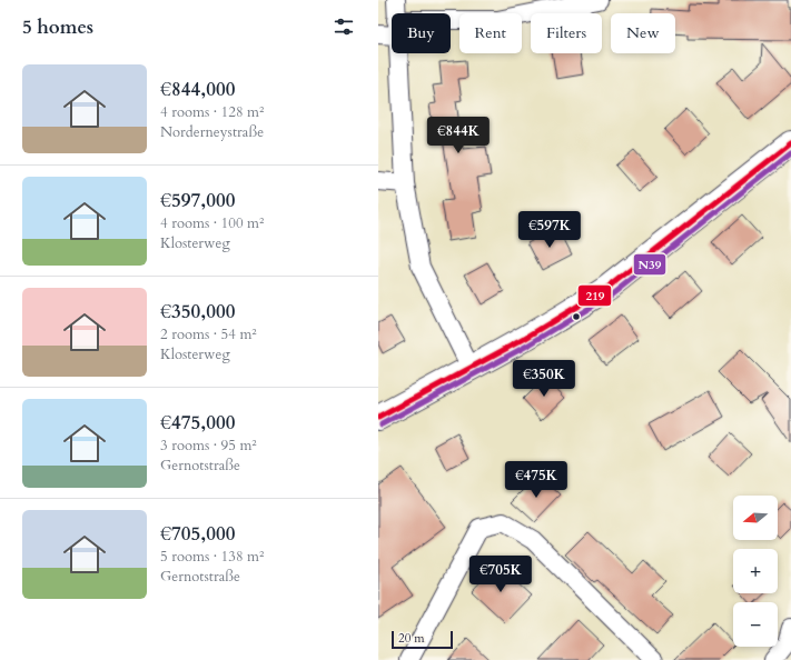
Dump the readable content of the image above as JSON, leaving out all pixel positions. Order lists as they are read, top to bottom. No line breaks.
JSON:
{"lines":["transit line 219","transit line N39"],"scale_bar":"20 m","north":"left","page":{"heading":"5 homes","chip":["Buy","Rent","Filters","New"],"list":[{"name":"€844,000","note":"4 rooms · 128 m² · Norderneystraße"},{"name":"€597,000","note":"4 rooms · 100 m² · Klosterweg"},{"name":"€350,000","note":"2 rooms · 54 m² · Klosterweg"},{"name":"€475,000","note":"3 rooms · 95 m² · Gernotstraße"},{"name":"€705,000","note":"5 rooms · 138 m² · Gernotstraße"}],"price":["€844K","€597K","€350K","€475K","€705K"],"map_buttons":["+","−"],"scale":"20 m"}}
